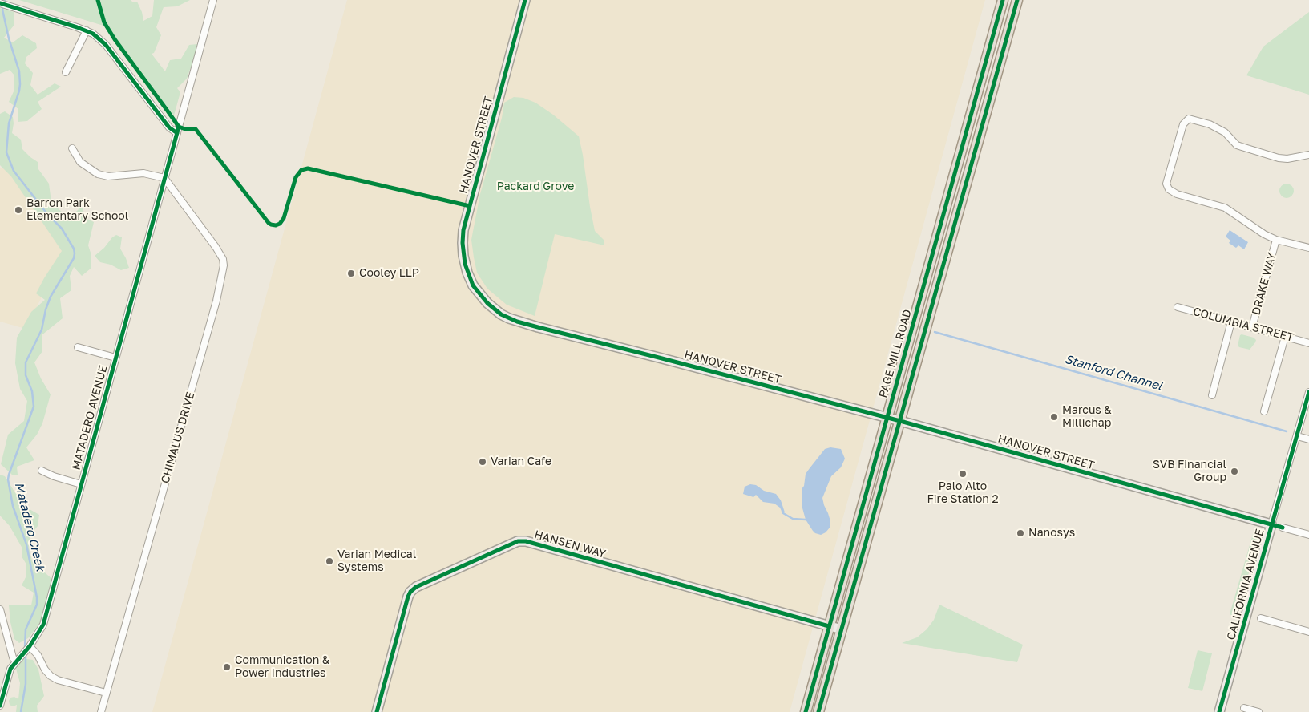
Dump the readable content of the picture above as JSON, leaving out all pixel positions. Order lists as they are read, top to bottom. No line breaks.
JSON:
{"streets":{"main road":["PAGE MILL ROAD"],"street":["HANOVER STREET","DRAKE WAY","COLUMBIA STREET","MATADERO AVENUE","CHIMALUS DRIVE","HANSEN WAY","CALIFORNIA AVENUE"]},"crossings":[["HANOVER STREET","PAGE MILL ROAD"],["HANOVER STREET","CALIFORNIA AVENUE"],["DRAKE WAY","COLUMBIA STREET"],["PAGE MILL ROAD","HANSEN WAY"],["MATADERO AVENUE","CHIMALUS DRIVE"]],"water":["Stanford Channel","Matadero Creek"],"parks":["Packard Grove"],"places":["Barron Park Elementary School","Cooley LLP","Marcus & Millichap","Varian Cafe","SVB Financial Group","Palo Alto Fire Station 2","Nanosys","Varian Medical Systems","Communication & Power Industries"]}
